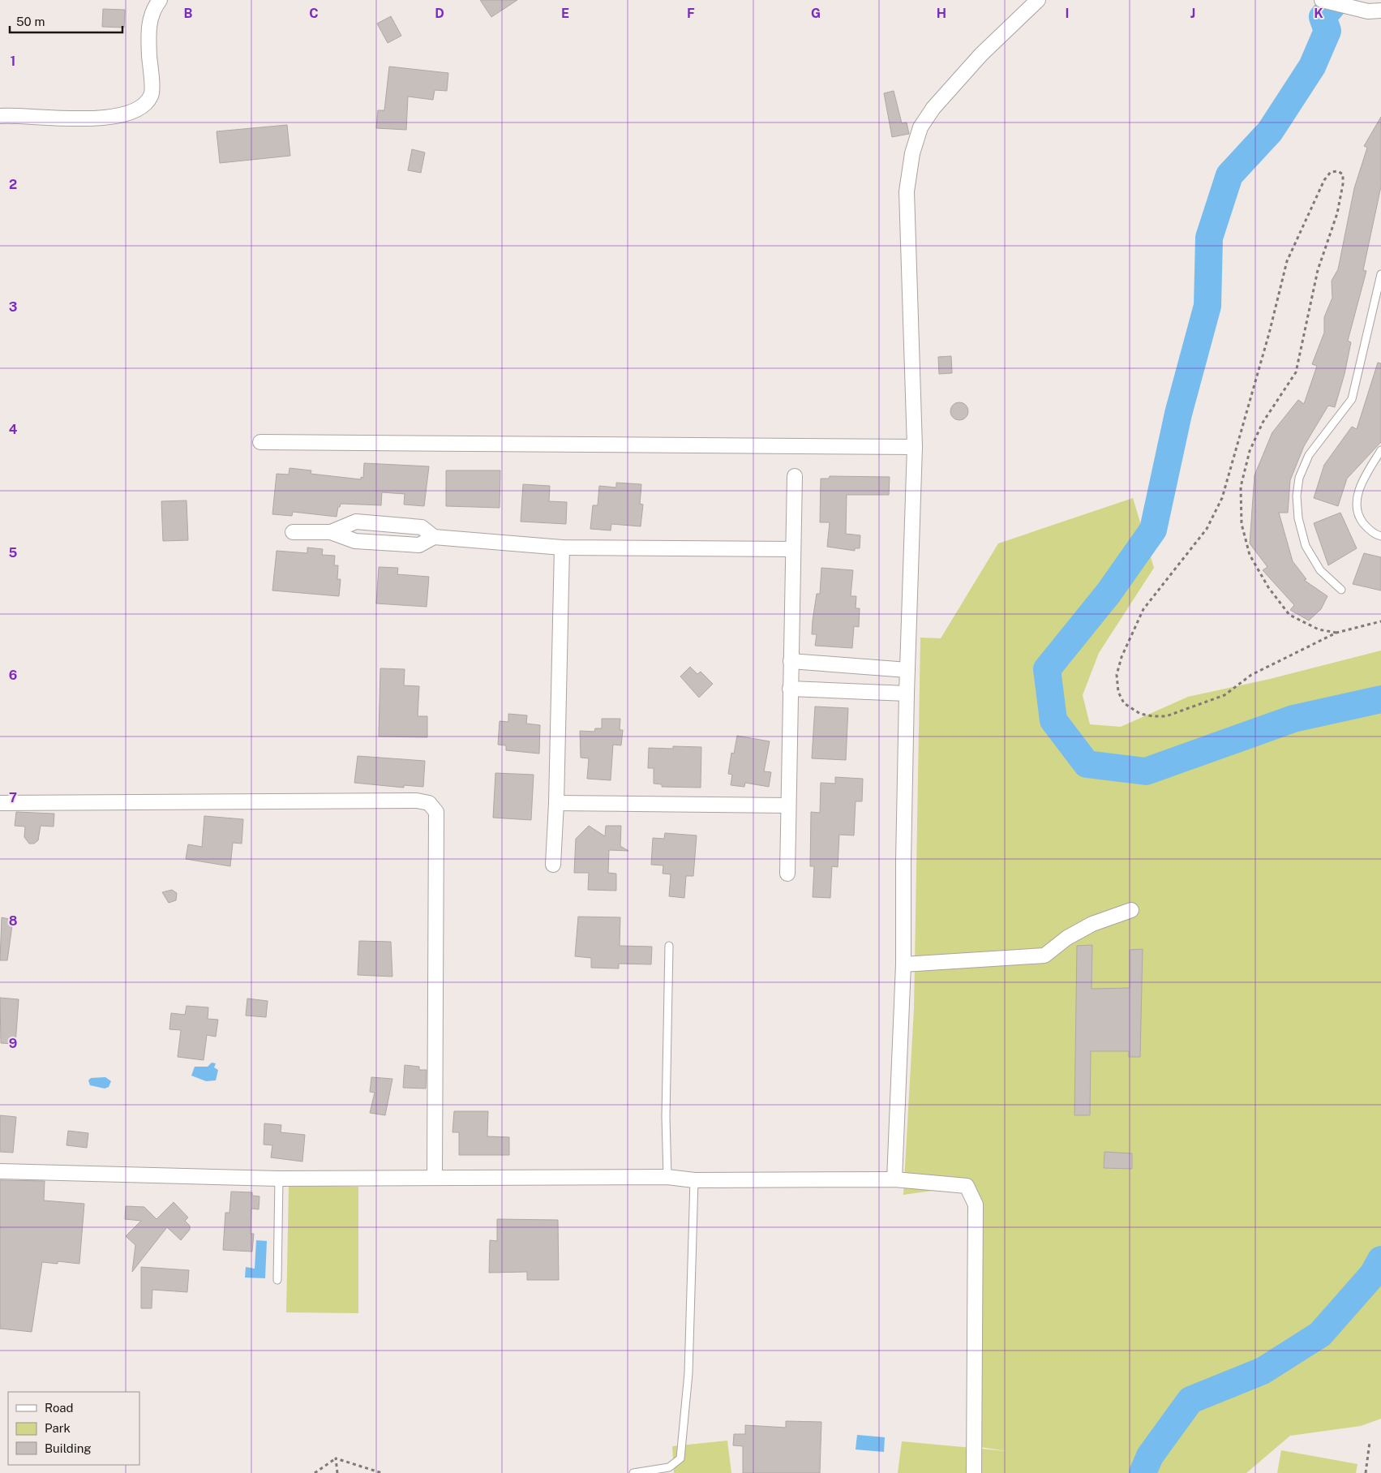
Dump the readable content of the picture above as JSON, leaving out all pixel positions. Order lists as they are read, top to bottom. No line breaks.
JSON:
{"legend":["Road","Park","Building"],"scale_bar":"50 m","grid":{"columns":["B","C","D","E","F","G","H","I","J","K"],"rows":["1","2","3","4","5","6","7","8","9"]}}
